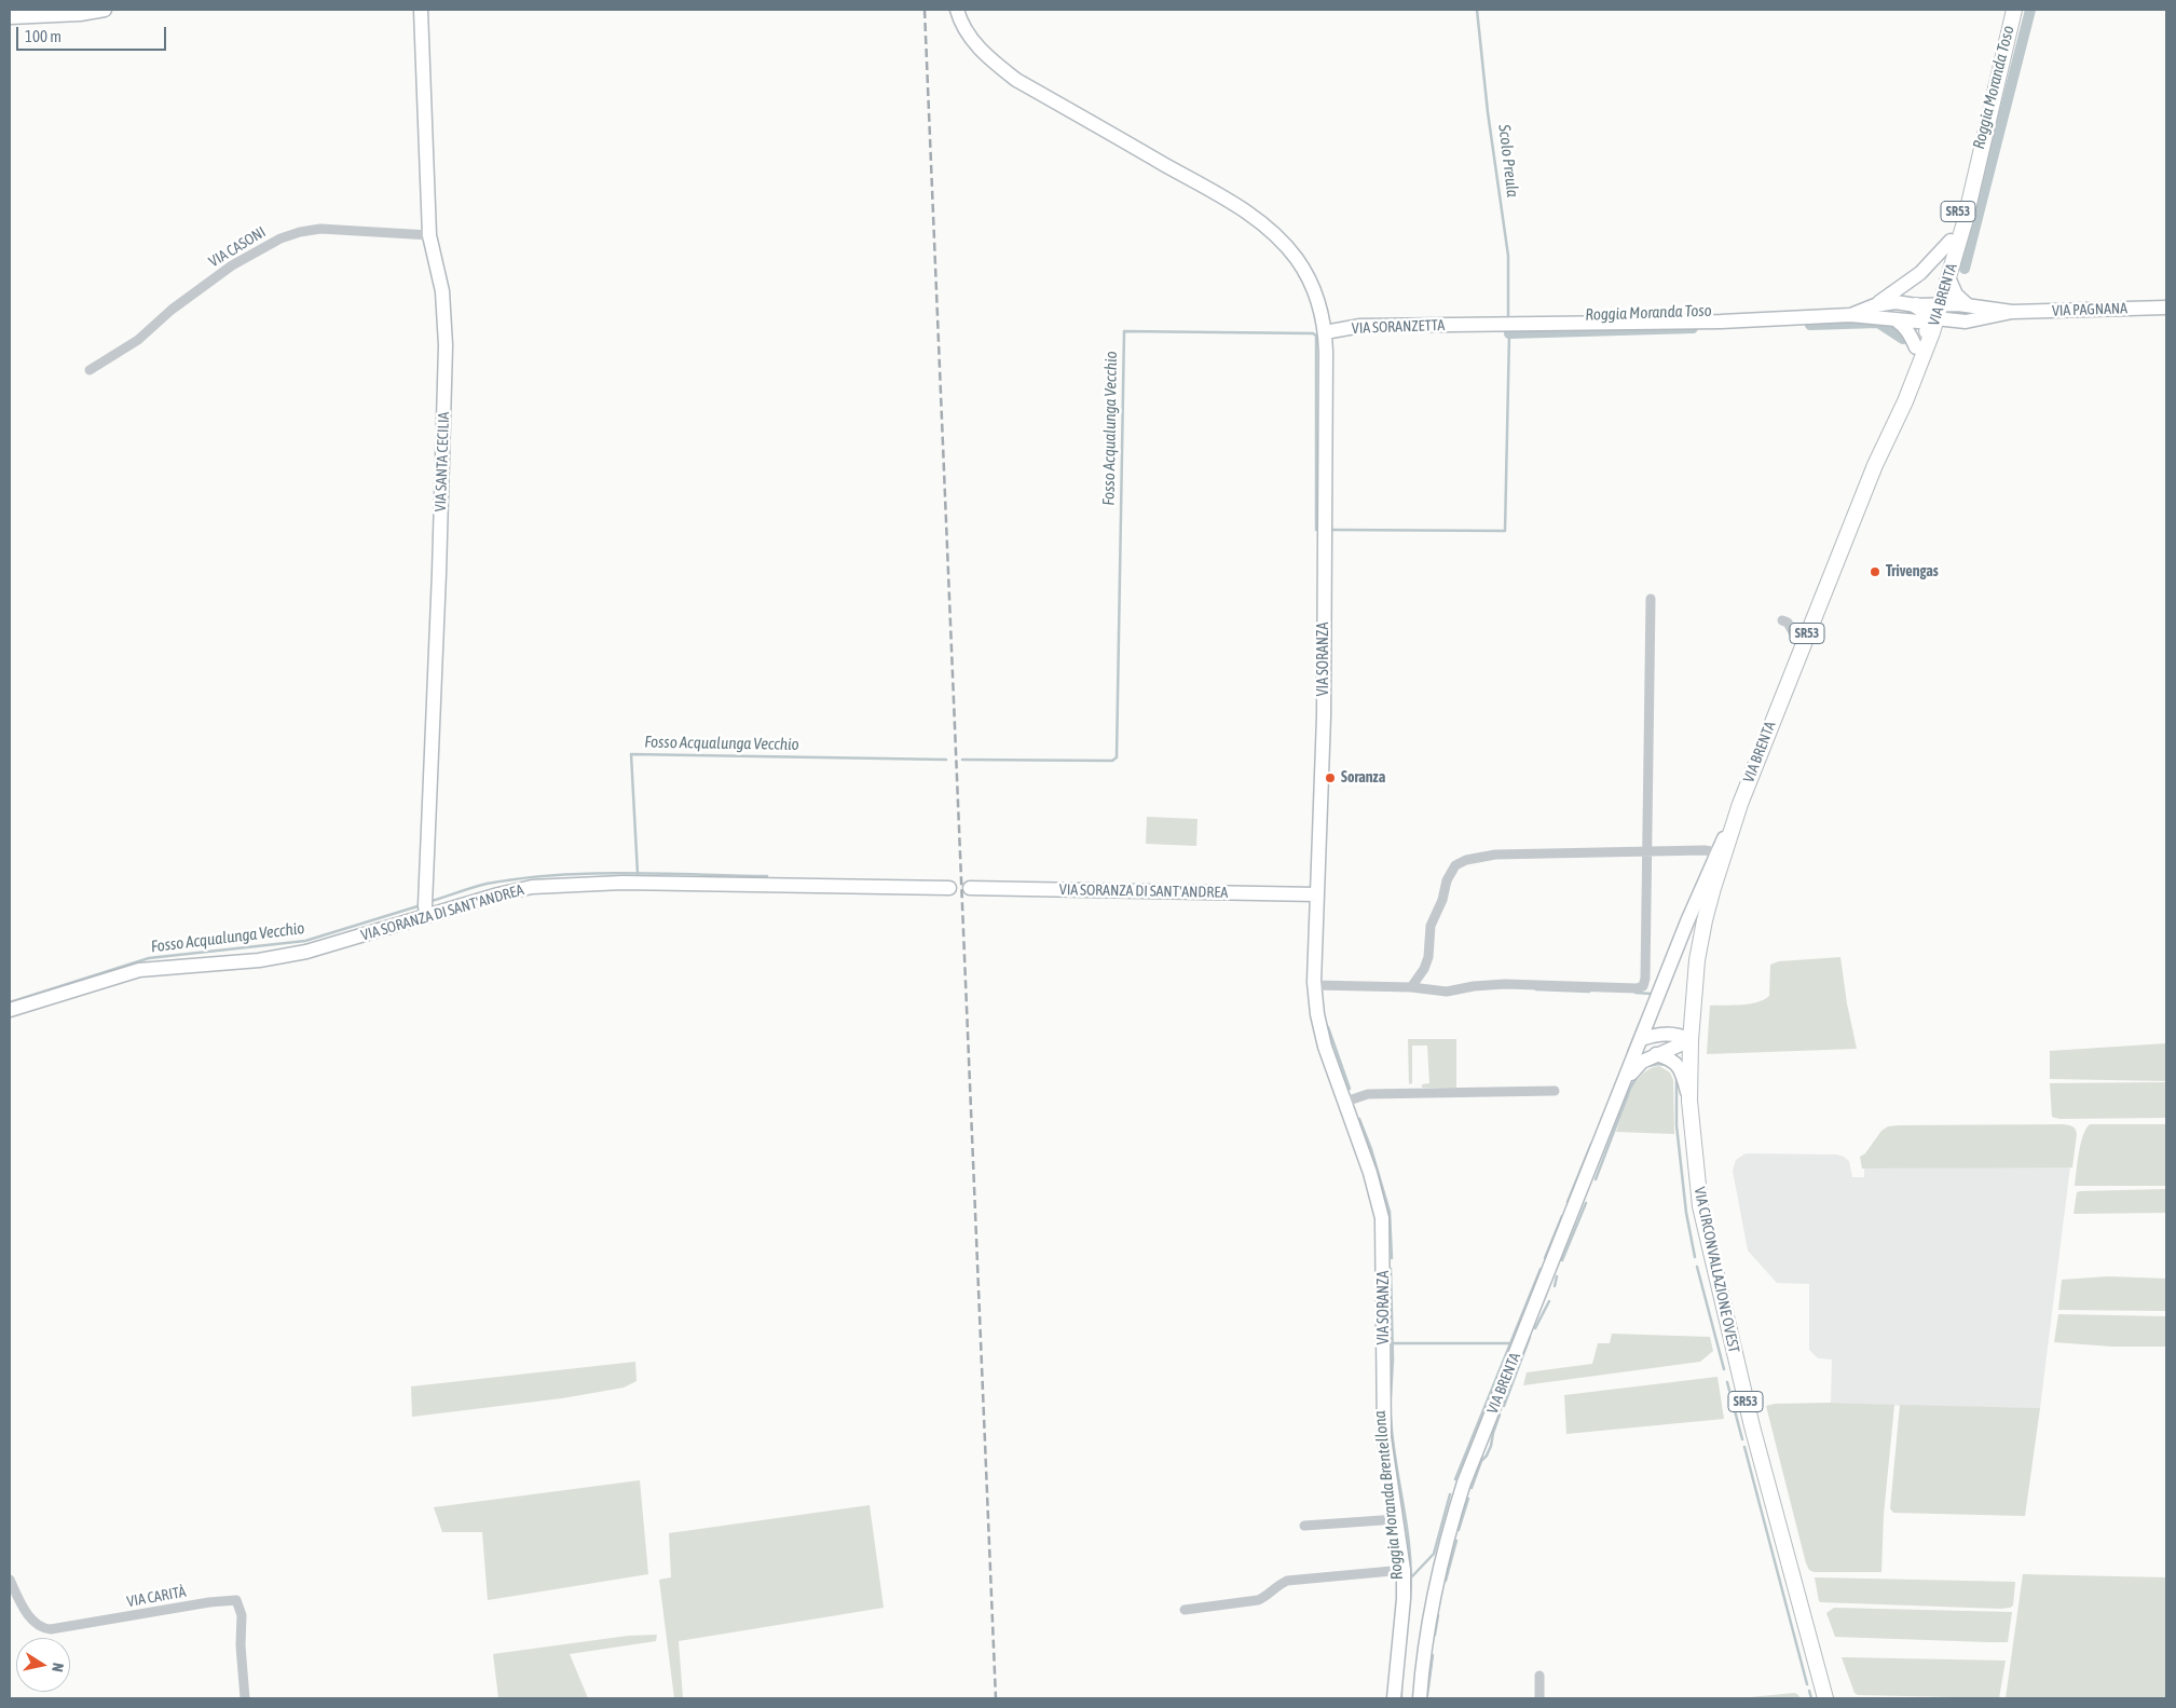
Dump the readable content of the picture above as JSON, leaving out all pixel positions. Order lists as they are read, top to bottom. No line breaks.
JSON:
{"streets":{"main road":["SR53","VIA BRENTA","VIA CIRCONVALLAZIONE OVEST"],"street":["VIA CASONI","VIA PAGNANA","VIA SORANZETTA","VIA SANTA CECILIA","VIA SORANZA","VIA SORANZA DI SANT'ANDREA","VIA CARITÀ"]},"crossings":[["VIA CASONI","VIA SANTA CECILIA"],["VIA BRENTA","VIA PAGNANA"],["VIA BRENTA","VIA SORANZETTA"],["VIA BRENTA","VIA CIRCONVALLAZIONE OVEST"],["VIA PAGNANA","VIA SORANZETTA"],["VIA SORANZETTA","VIA SORANZA"],["VIA SANTA CECILIA","VIA SORANZA DI SANT'ANDREA"],["VIA SORANZA","VIA SORANZA DI SANT'ANDREA"]],"water":["Roggia Moranda Toso","Scolo Preula","Fosso Acqualunga Vecchio","Roggia Moranda Brentellona"],"places":["Trivengas","Soranza"],"scale_bar":"100 m","north":"right"}
